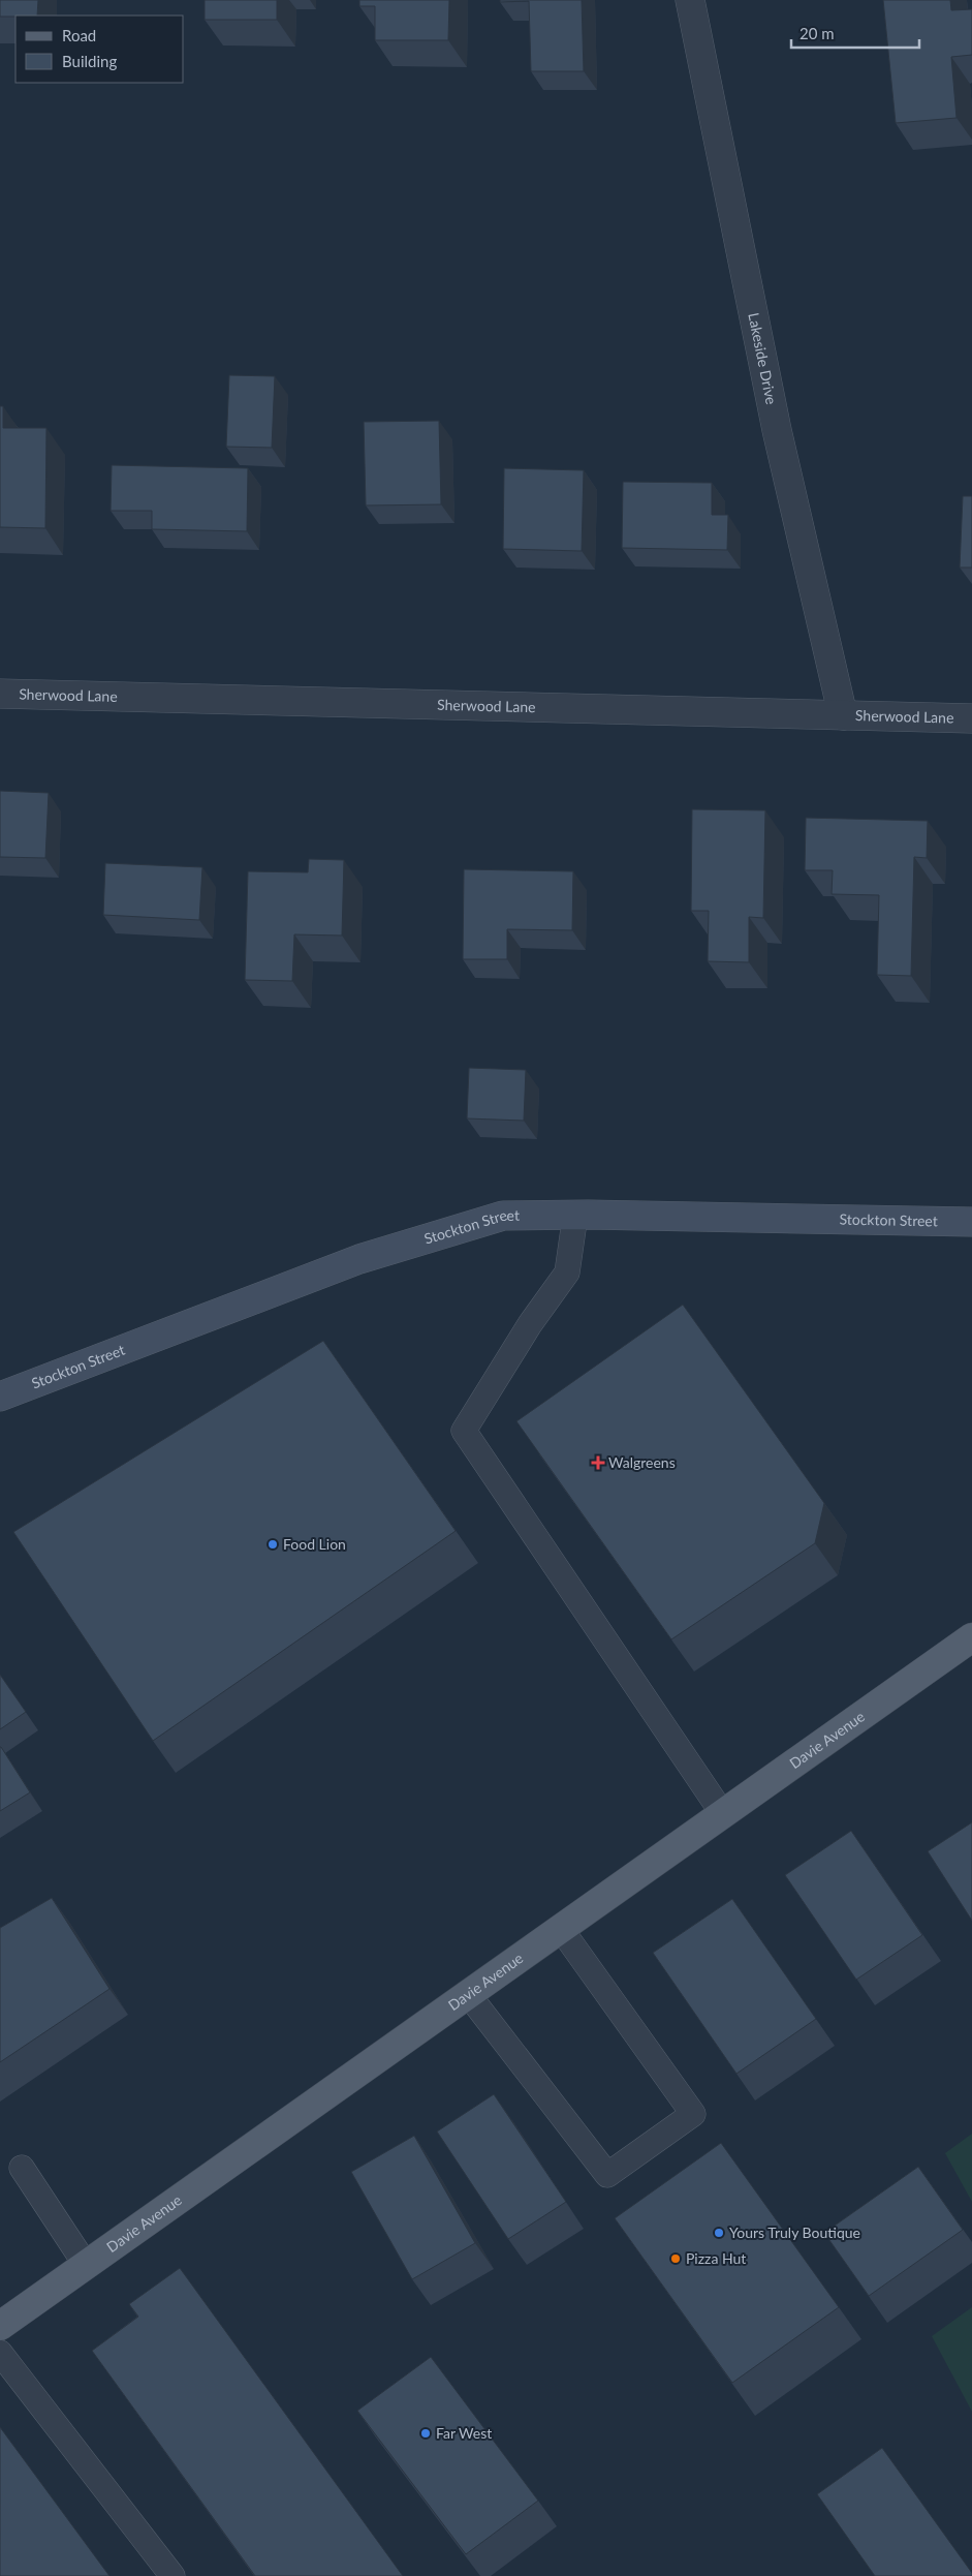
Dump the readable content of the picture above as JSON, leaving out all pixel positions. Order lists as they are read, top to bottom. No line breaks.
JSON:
{"streets":{"main road":["Davie Avenue"],"street":["Lakeside Drive","Sherwood Lane","Stockton Street"]},"crossings":[["Lakeside Drive","Sherwood Lane"]],"places":{"health":["Walgreens"],"other":["Food Lion","Yours Truly Boutique","Pizza Hut","Far West"]},"legend":["Road","Building"],"scale_bar":"20 m"}
